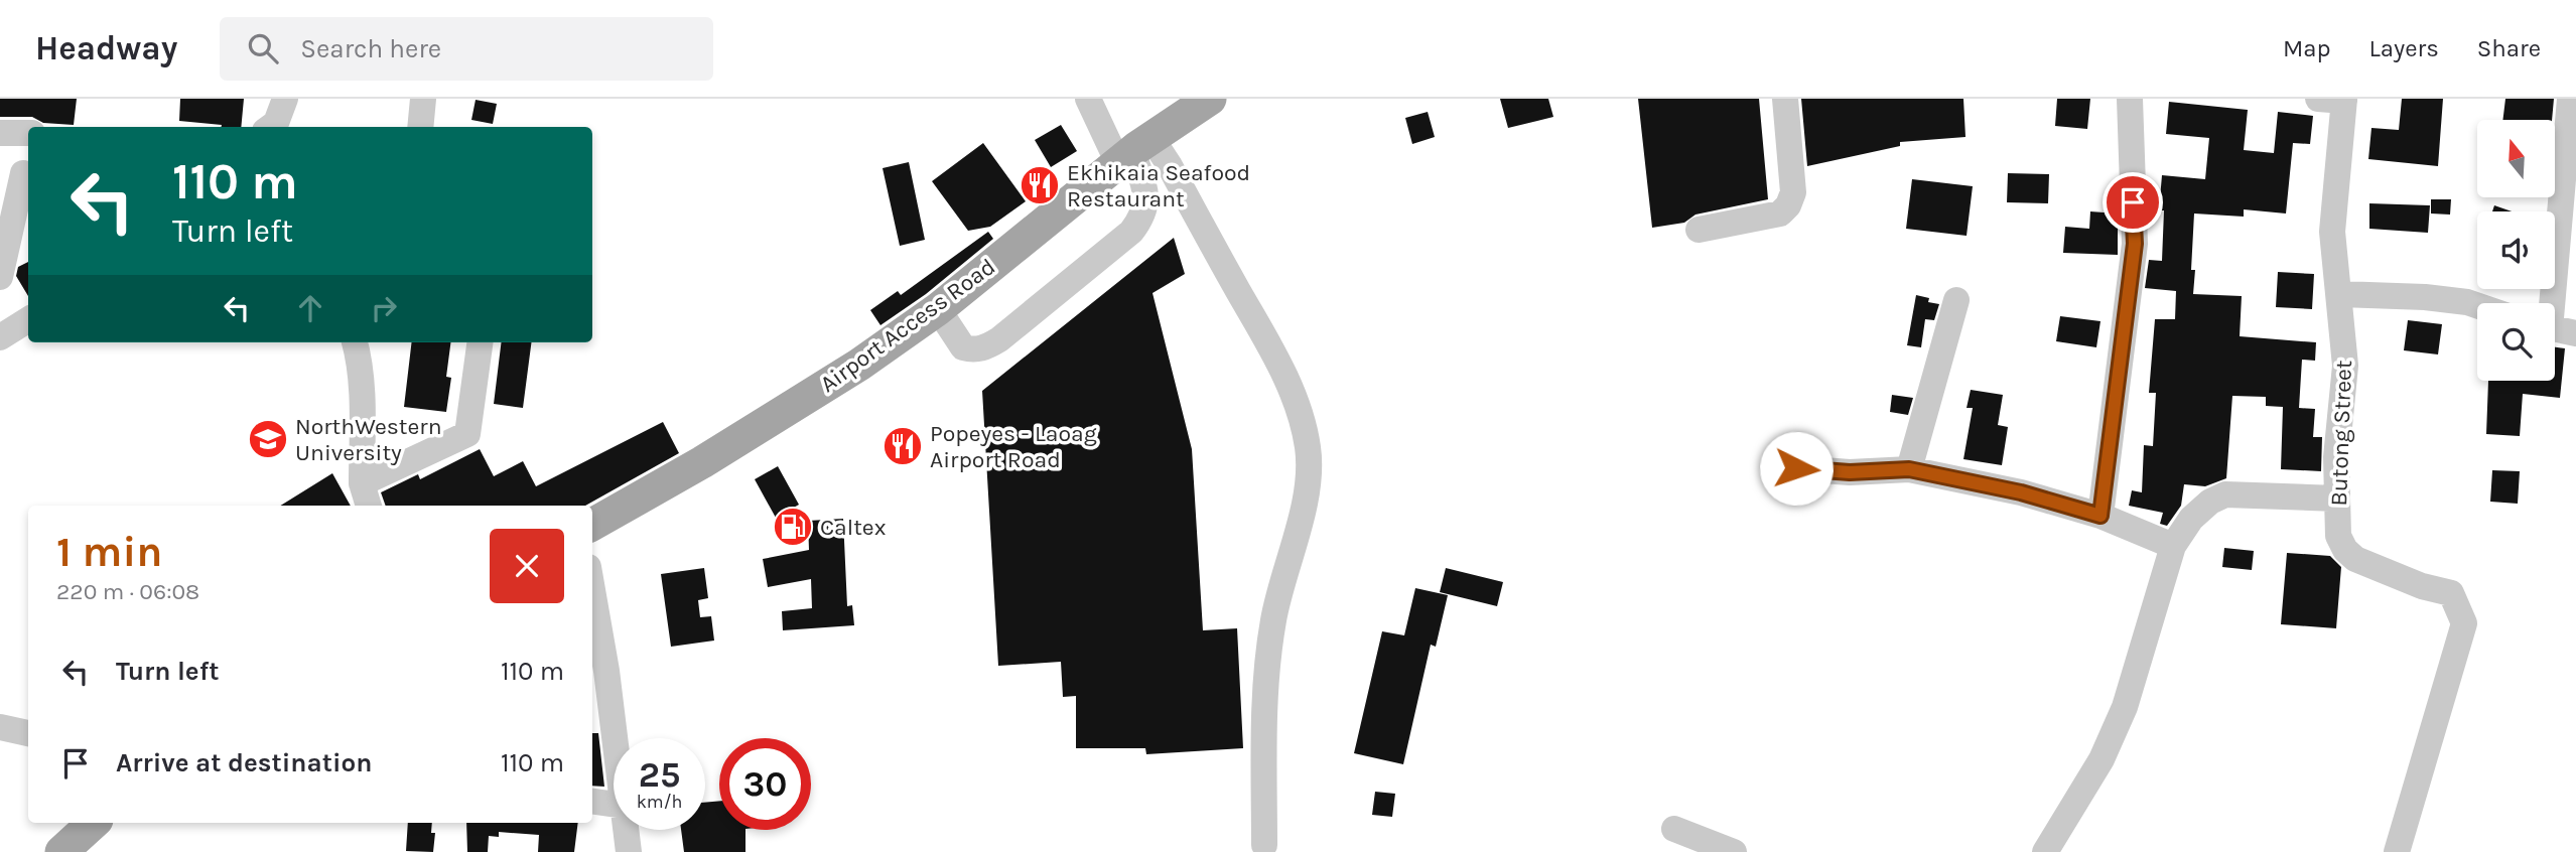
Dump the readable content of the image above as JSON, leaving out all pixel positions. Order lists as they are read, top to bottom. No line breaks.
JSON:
{"streets":{"main road":["Airport Access Road"],"street":["Butong Street"]},"places":{"restaurant":["Ekhikaia Seafood Restaurant","Popeyes - Laoag Airport Road"],"school or university":["NorthWestern University"],"fuel station":["Caltex"]},"north":"top","page":{"header":"Headway","search":"Search here","nav":["Map","Layers","Share"],"turn":["110 m","Turn left"],"heading":["1 min","220 m · 06:08"],"list":[{"name":"Turn left","value":"110 m"},{"name":"Arrive at destination","value":"110 m"}],"speed":"25 km/h","limit":"30"}}
